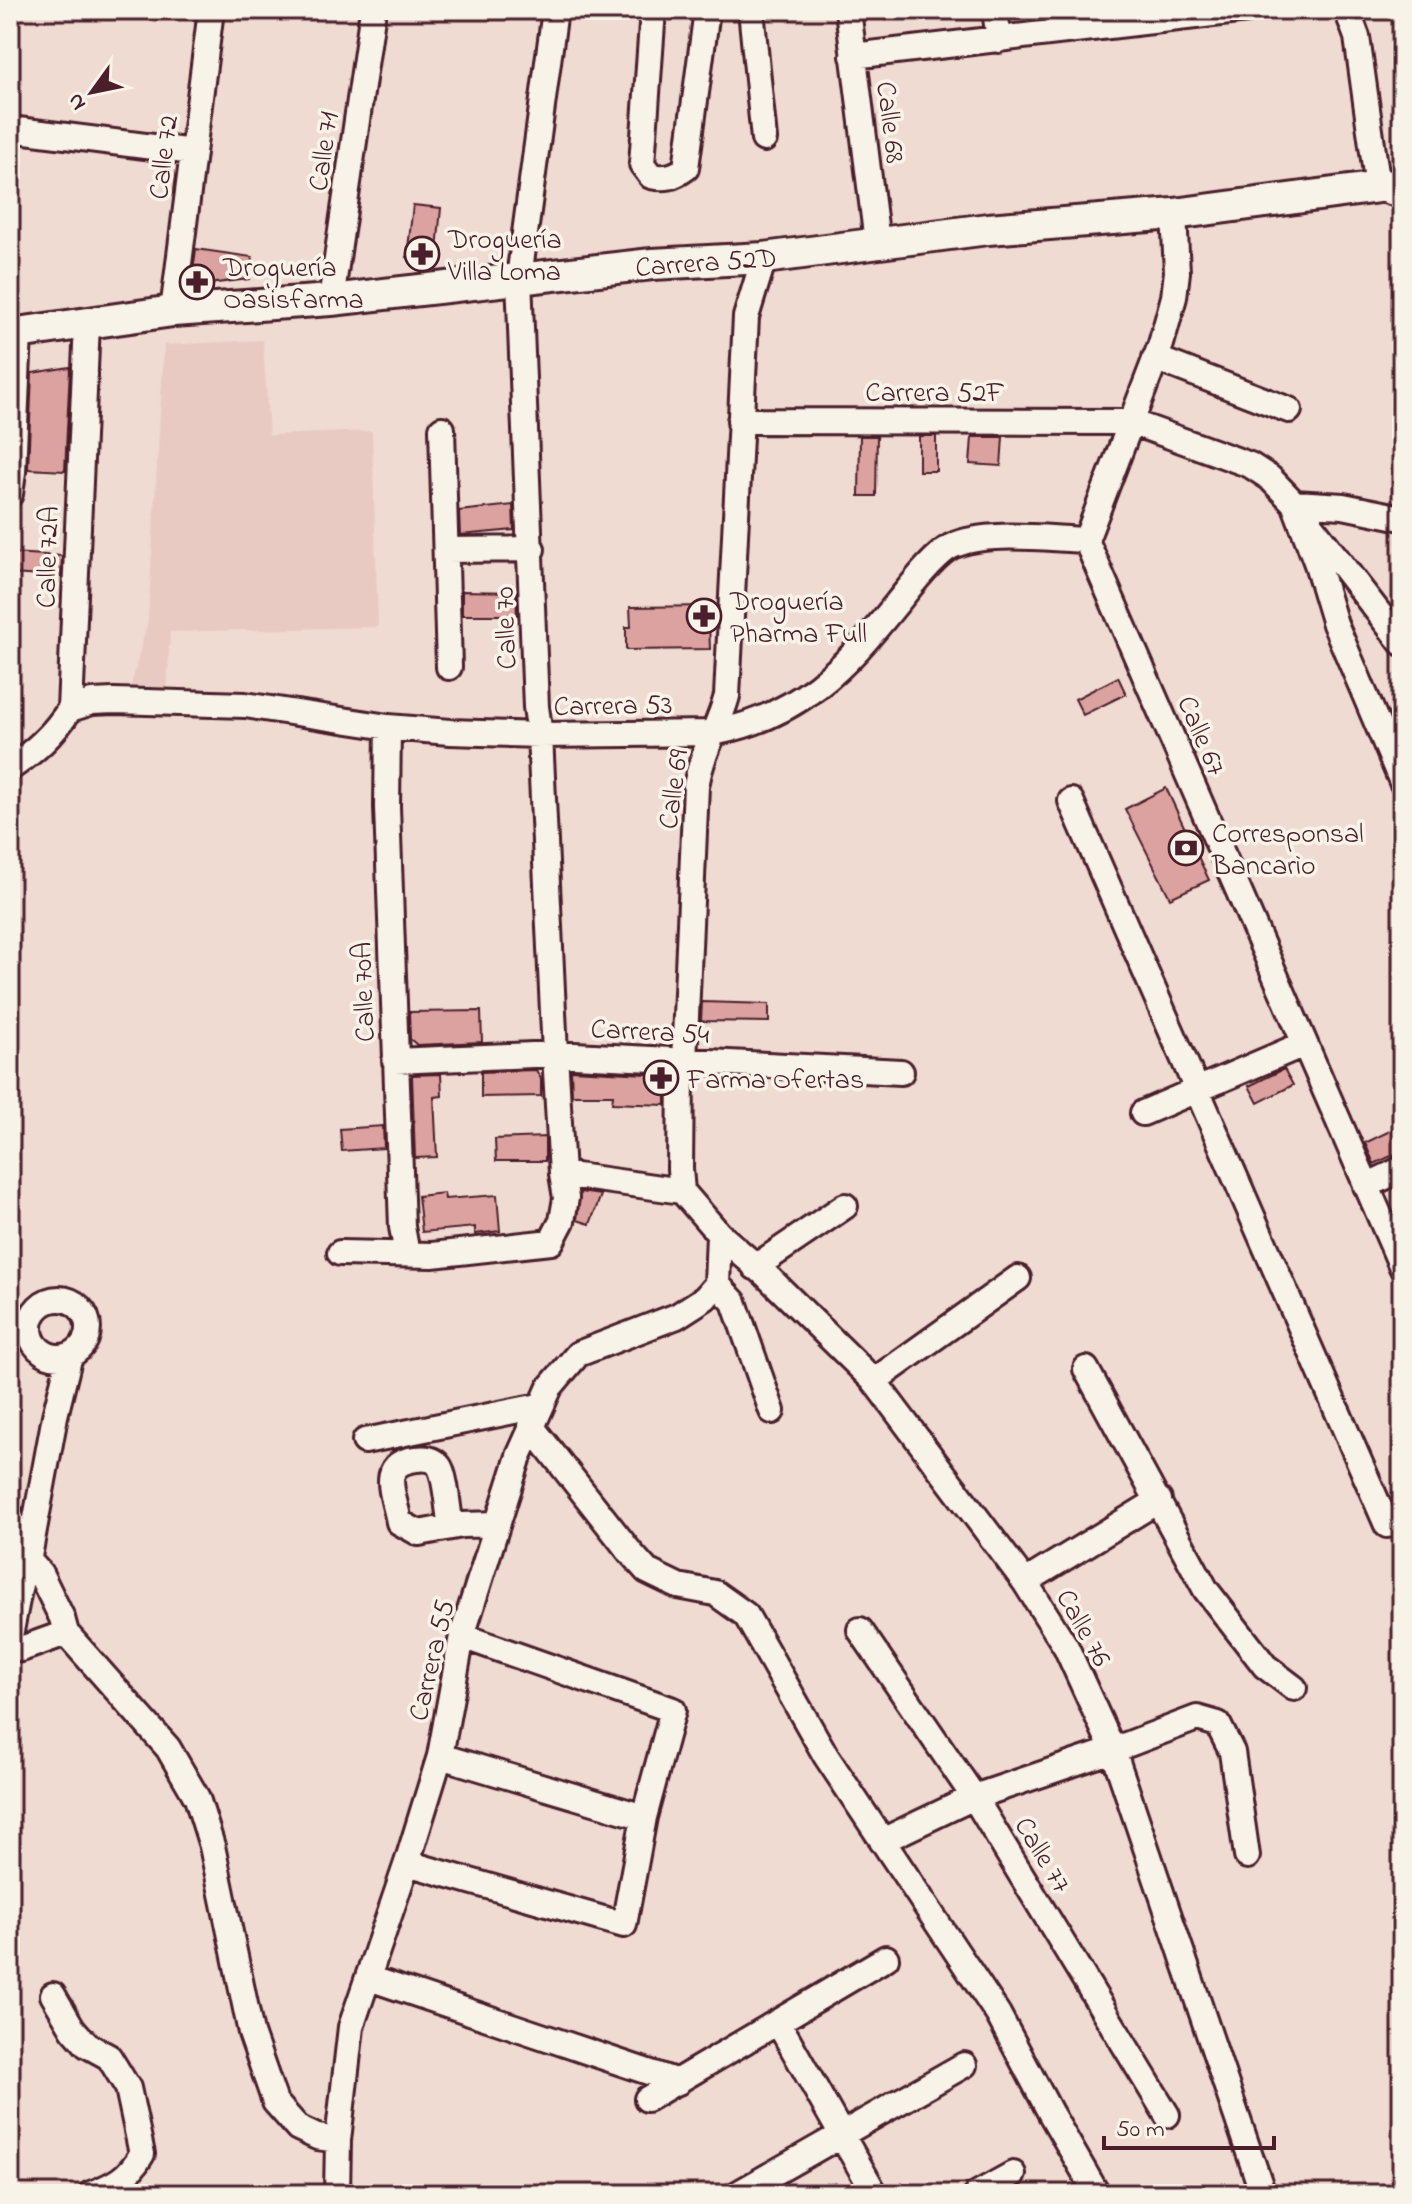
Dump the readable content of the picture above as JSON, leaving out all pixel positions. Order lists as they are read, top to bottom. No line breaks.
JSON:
{"streets":{"main road":["Carrera 52D"],"street":["Calle 68","Calle 71","Calle 72","Carrera 52F","Calle 72A","Calle 70","Carrera 53","Calle 67","Calle 69","Calle 70A","Carrera 54","Calle 76","Carrera 55","Calle 77"]},"crossings":[["Calle 68","Carrera 52D"],["Calle 71","Carrera 52D"],["Calle 72","Carrera 52D"],["Carrera 52D","Calle 72A"],["Carrera 52D","Calle 70"],["Carrera 52D","Calle 69"],["Carrera 52F","Calle 69"],["Calle 72A","Carrera 53"],["Calle 70","Carrera 53"],["Calle 70","Calle 70A"],["Calle 70","Carrera 54"],["Carrera 53","Calle 67"],["Carrera 53","Calle 69"],["Carrera 53","Calle 70A"],["Calle 69","Carrera 54"],["Calle 69","Calle 76"],["Calle 70A","Carrera 54"]],"places":{"pharmacy":["Droguería Villa Loma","Droguería Oasisfarma","Droguería Pharma Full","Farma Ofertas"],"bank":["Corresponsal Bancarìo"]},"scale_bar":"50 m","north":"bottom left"}
